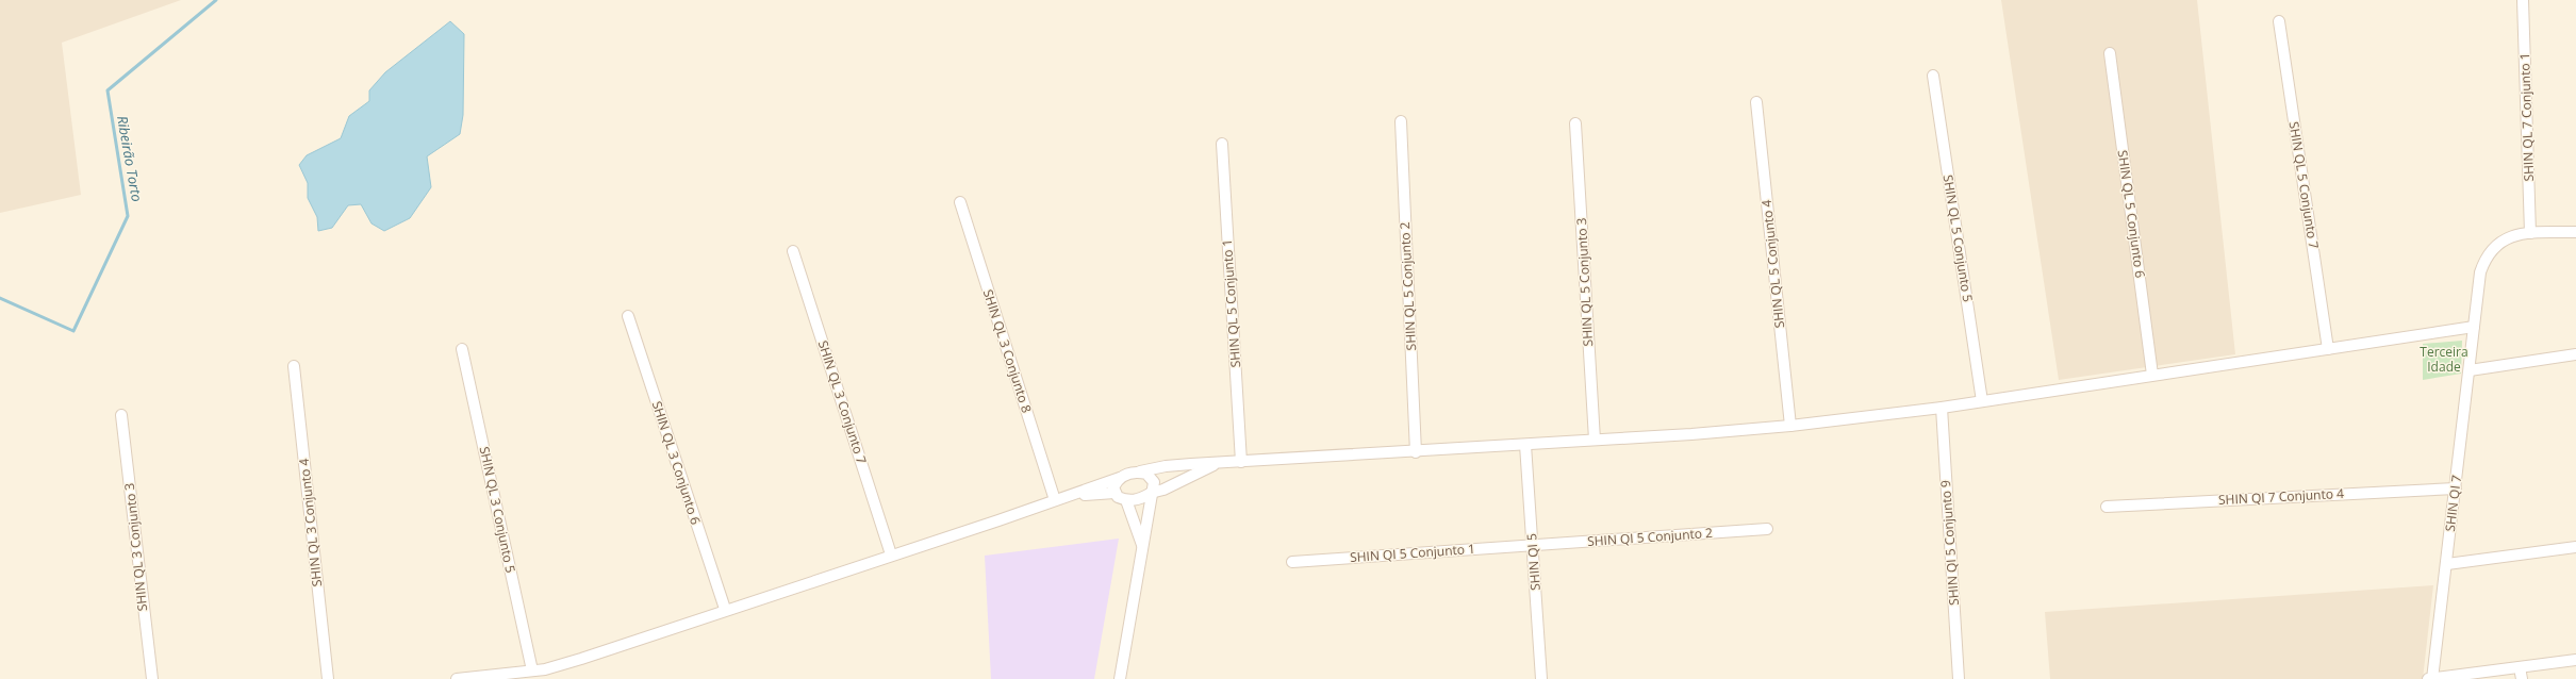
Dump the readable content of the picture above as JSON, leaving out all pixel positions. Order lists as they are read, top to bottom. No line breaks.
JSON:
{"streets":{"street":["SHIN QL 7 Conjunto 1","SHIN QL 5 Conjunto 7","SHIN QL 5 Conjunto 6","SHIN QL 5 Conjunto 5","SHIN QL 5 Conjunto 4","SHIN QL 5 Conjunto 3","SHIN QL 5 Conjunto 2","SHIN QL 5 Conjunto 1","SHIN QL 3 Conjunto 8","SHIN QL 3 Conjunto 7","SHIN QL 3 Conjunto 6","SHIN QI 7 Conjunto 4","SHIN QI 7","SHIN QL 3 Conjunto 5","SHIN QL 3 Conjunto 4","SHIN QI 5 Conjunto 2","SHIN QI 5 Conjunto 9","SHIN QL 3 Conjunto 3","SHIN QI 5 Conjunto 1","SHIN QI 5"]},"crossings":[["SHIN QL 7 Conjunto 1","SHIN QI 7"],["SHIN QI 7 Conjunto 4","SHIN QI 7"],["SHIN QI 5 Conjunto 2","SHIN QI 5 Conjunto 1"],["SHIN QI 5 Conjunto 2","SHIN QI 5"],["SHIN QI 5 Conjunto 1","SHIN QI 5"]],"water":["Ribeirão Torto"],"parks":["Terceira Idade"]}
